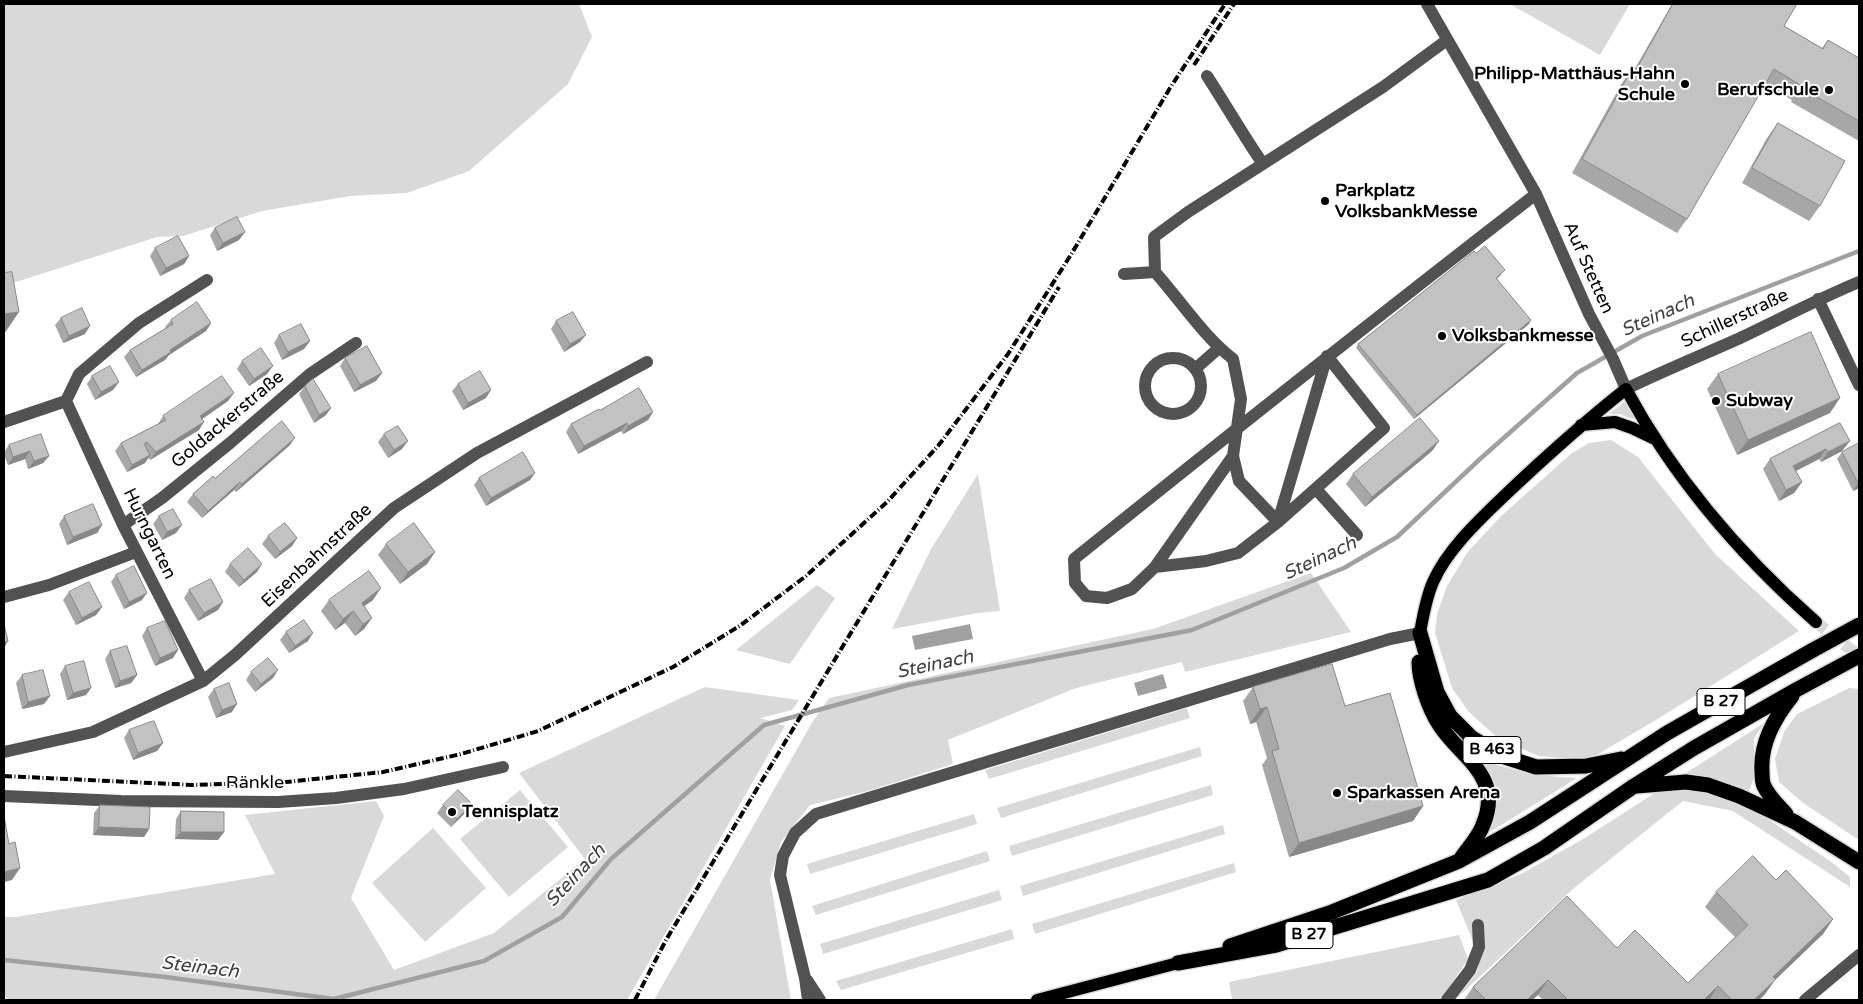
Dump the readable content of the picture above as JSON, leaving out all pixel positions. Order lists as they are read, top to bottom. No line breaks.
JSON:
{"streets":{"highway":["B 27","B 463"],"main road":["Auf Stetten"],"street":["Schillerstraße","Goldackerstraße","Hurngarten","Eisenbahnstraße","Ränkle"]},"crossings":[["Auf Stetten","Schillerstraße"],["Auf Stetten","B 463"],["Schillerstraße","B 463"],["Goldackerstraße","Hurngarten"],["Hurngarten","Eisenbahnstraße"],["B 27","B 463"]],"water":["Steinach"],"places":["Philipp-Matthäus-Hahn Schule","Berufschule","Parkplatz VolksbankMesse","Volksbankmesse","Subway","Sparkassen Arena","Tennisplatz"]}
